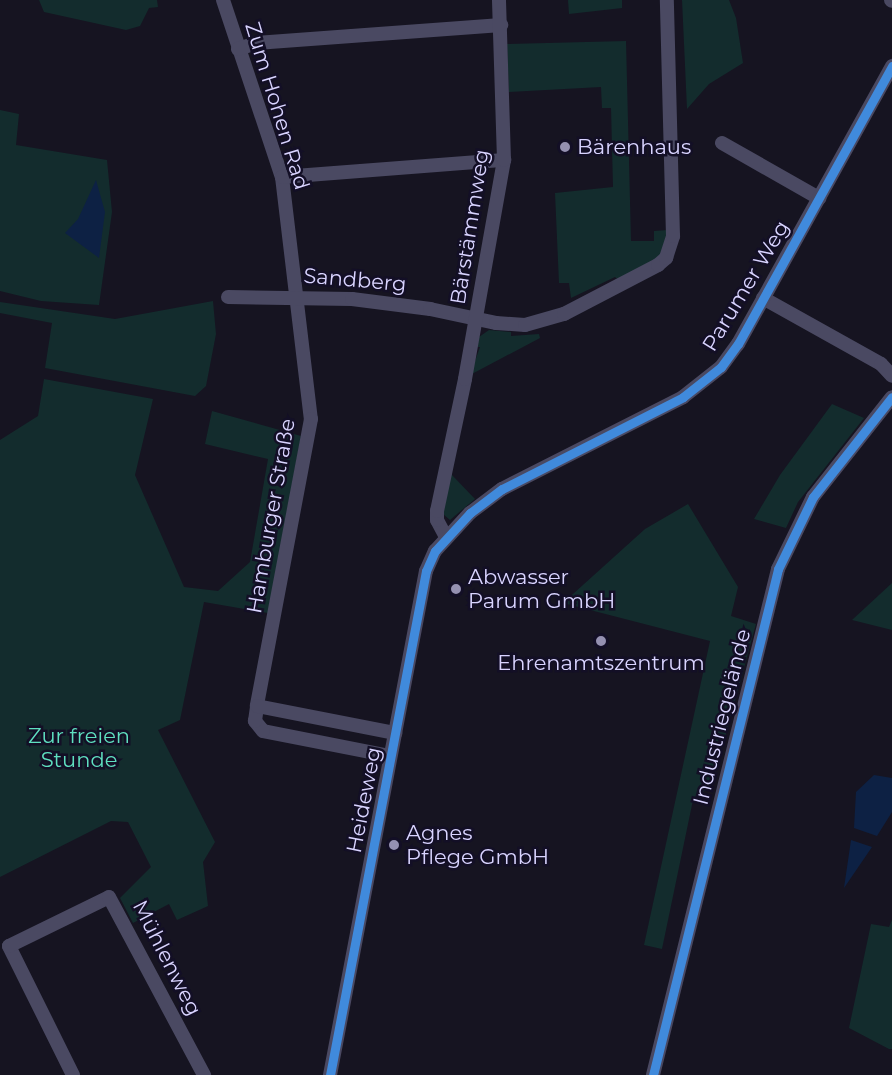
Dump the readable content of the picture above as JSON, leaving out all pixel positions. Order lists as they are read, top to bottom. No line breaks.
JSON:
{"streets":{"street":["Zum Hohen Rad","Bärstämmweg","Sandberg","Parumer Weg","Hamburger Straße","Industriegelände","Heideweg","Mühlenweg"]},"crossings":[["Zum Hohen Rad","Sandberg"],["Zum Hohen Rad","Hamburger Straße"],["Bärstämmweg","Sandberg"],["Sandberg","Hamburger Straße"],["Parumer Weg","Heideweg"]],"parks":["Zur freien Stunde"],"places":["Bärenhaus","Abwasser Parum GmbH","Ehrenamtszentrum","Agnes Pflege GmbH"]}
